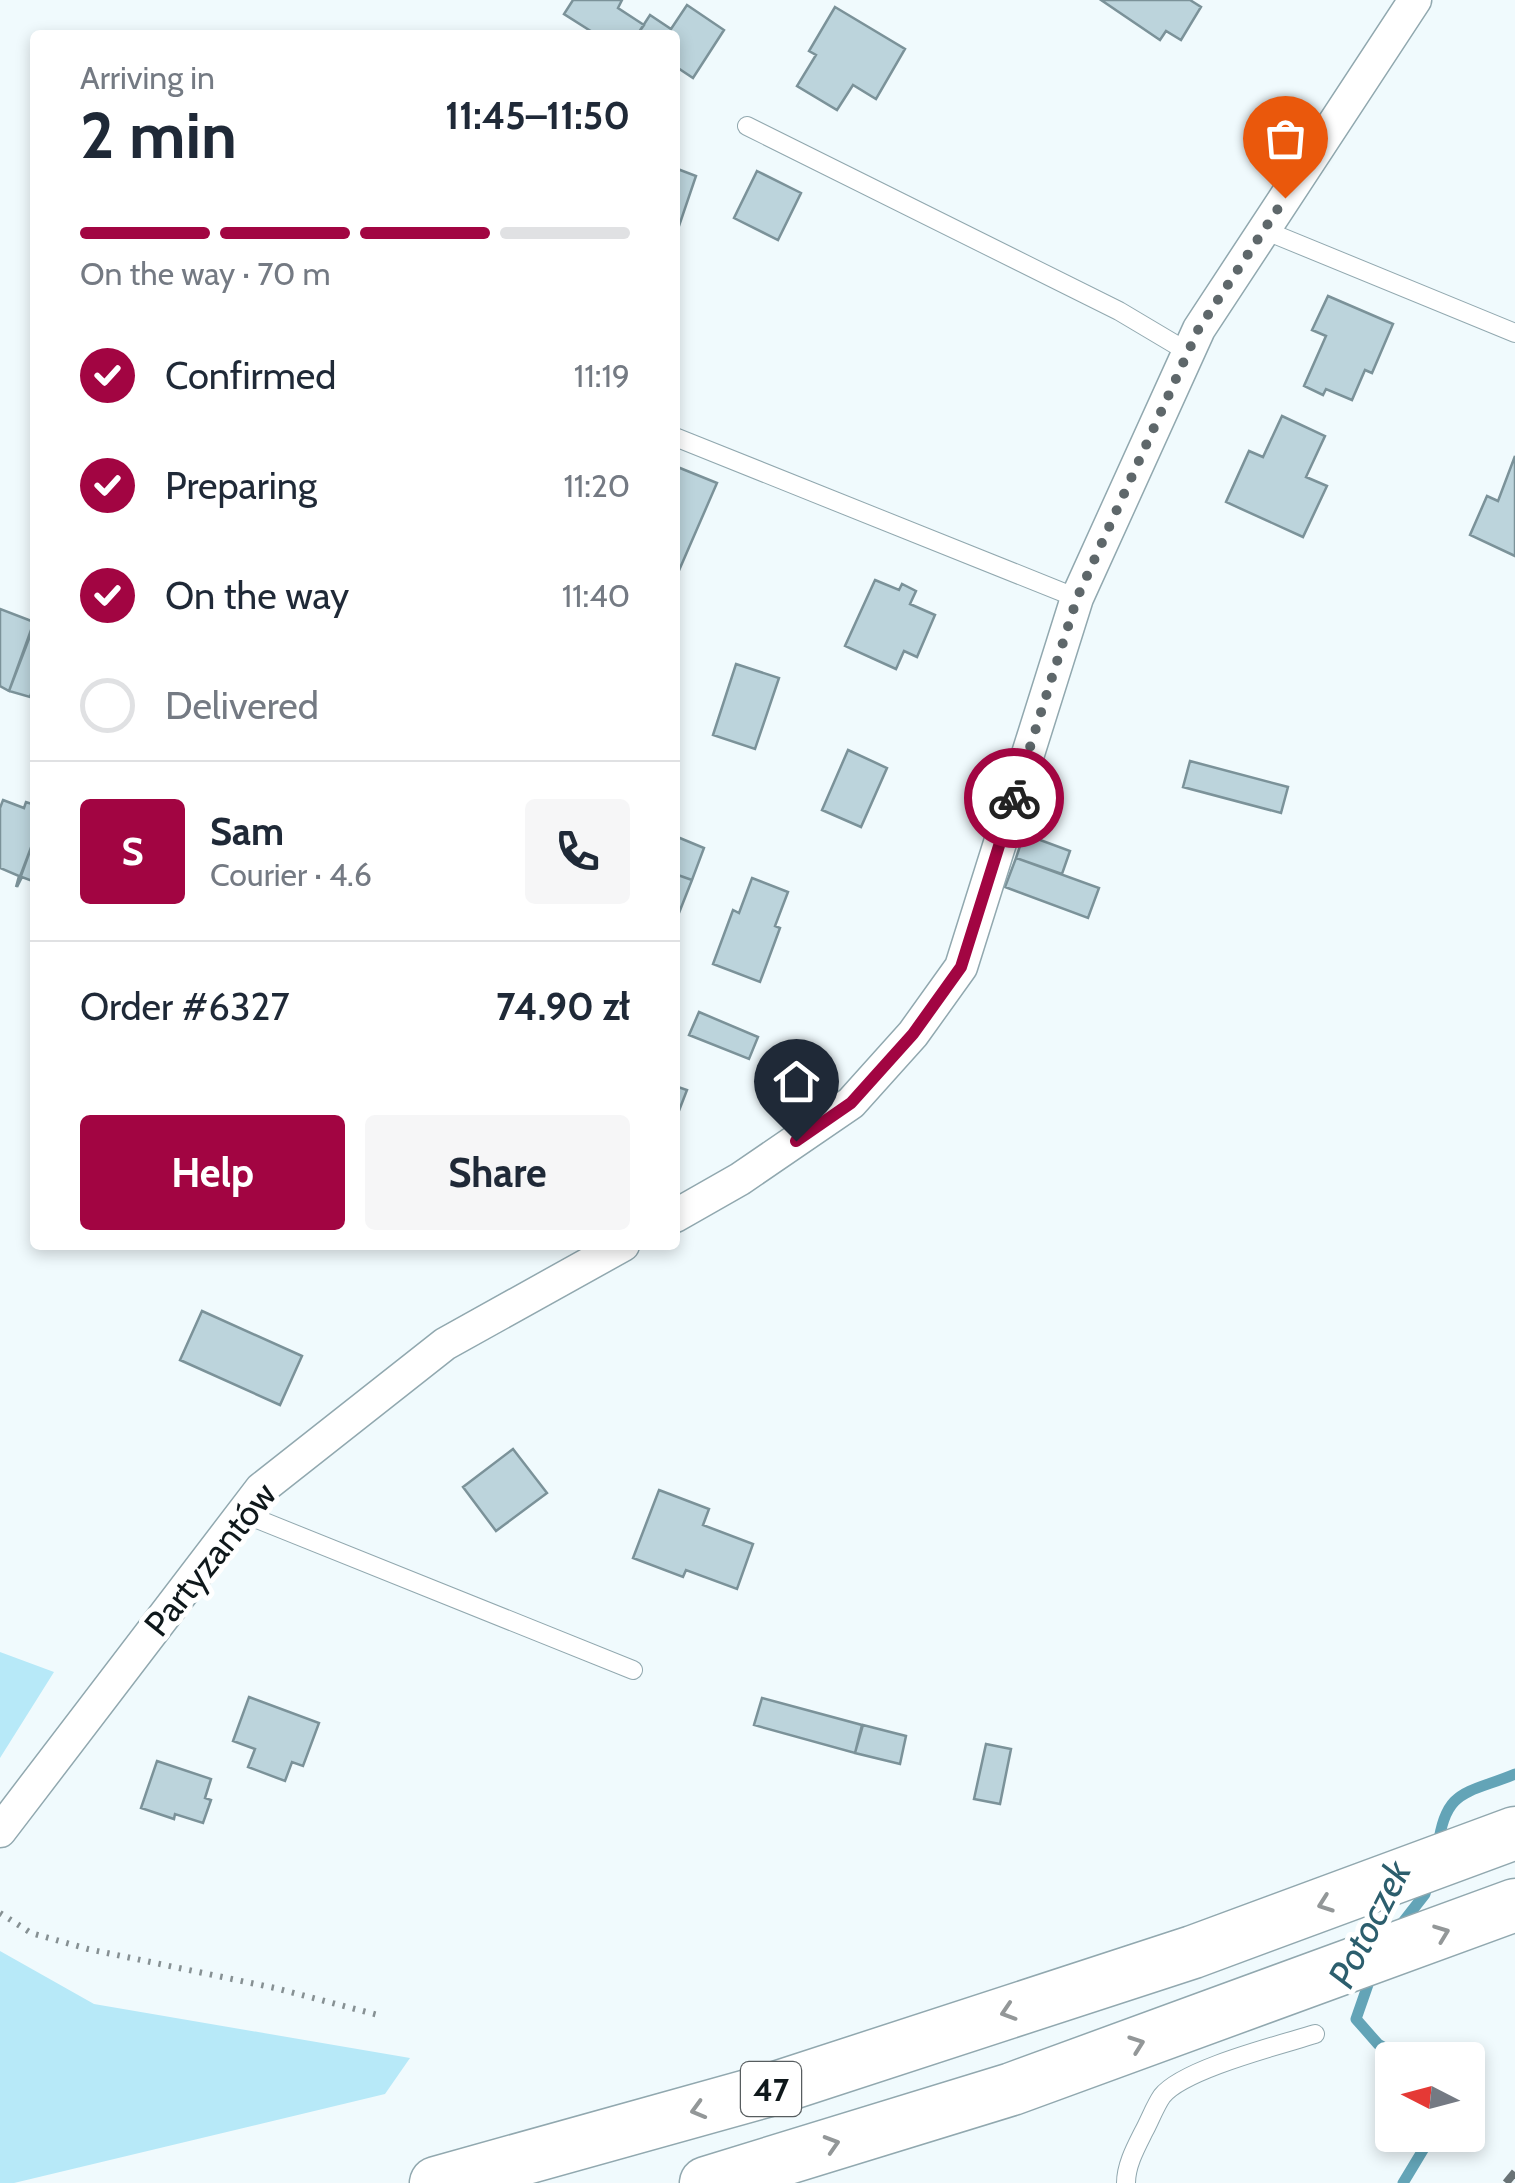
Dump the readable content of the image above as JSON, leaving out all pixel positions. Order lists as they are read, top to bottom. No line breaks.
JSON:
{"streets":{"main road":["47"],"street":["Partyzantów"]},"water":["Potoczek"],"north":"left","page":{"heading":["2 min","Arriving in","11:45–11:50"],"panel":["Sam","Courier · 4.6","Order #6327","74.90 zł"],"bar":"On the way · 70 m","list":[["Confirmed","11:19"],["Preparing","11:20"],["On the way","11:40"],"Delivered"],"round":"S","buttons":["Help","Share"]}}
